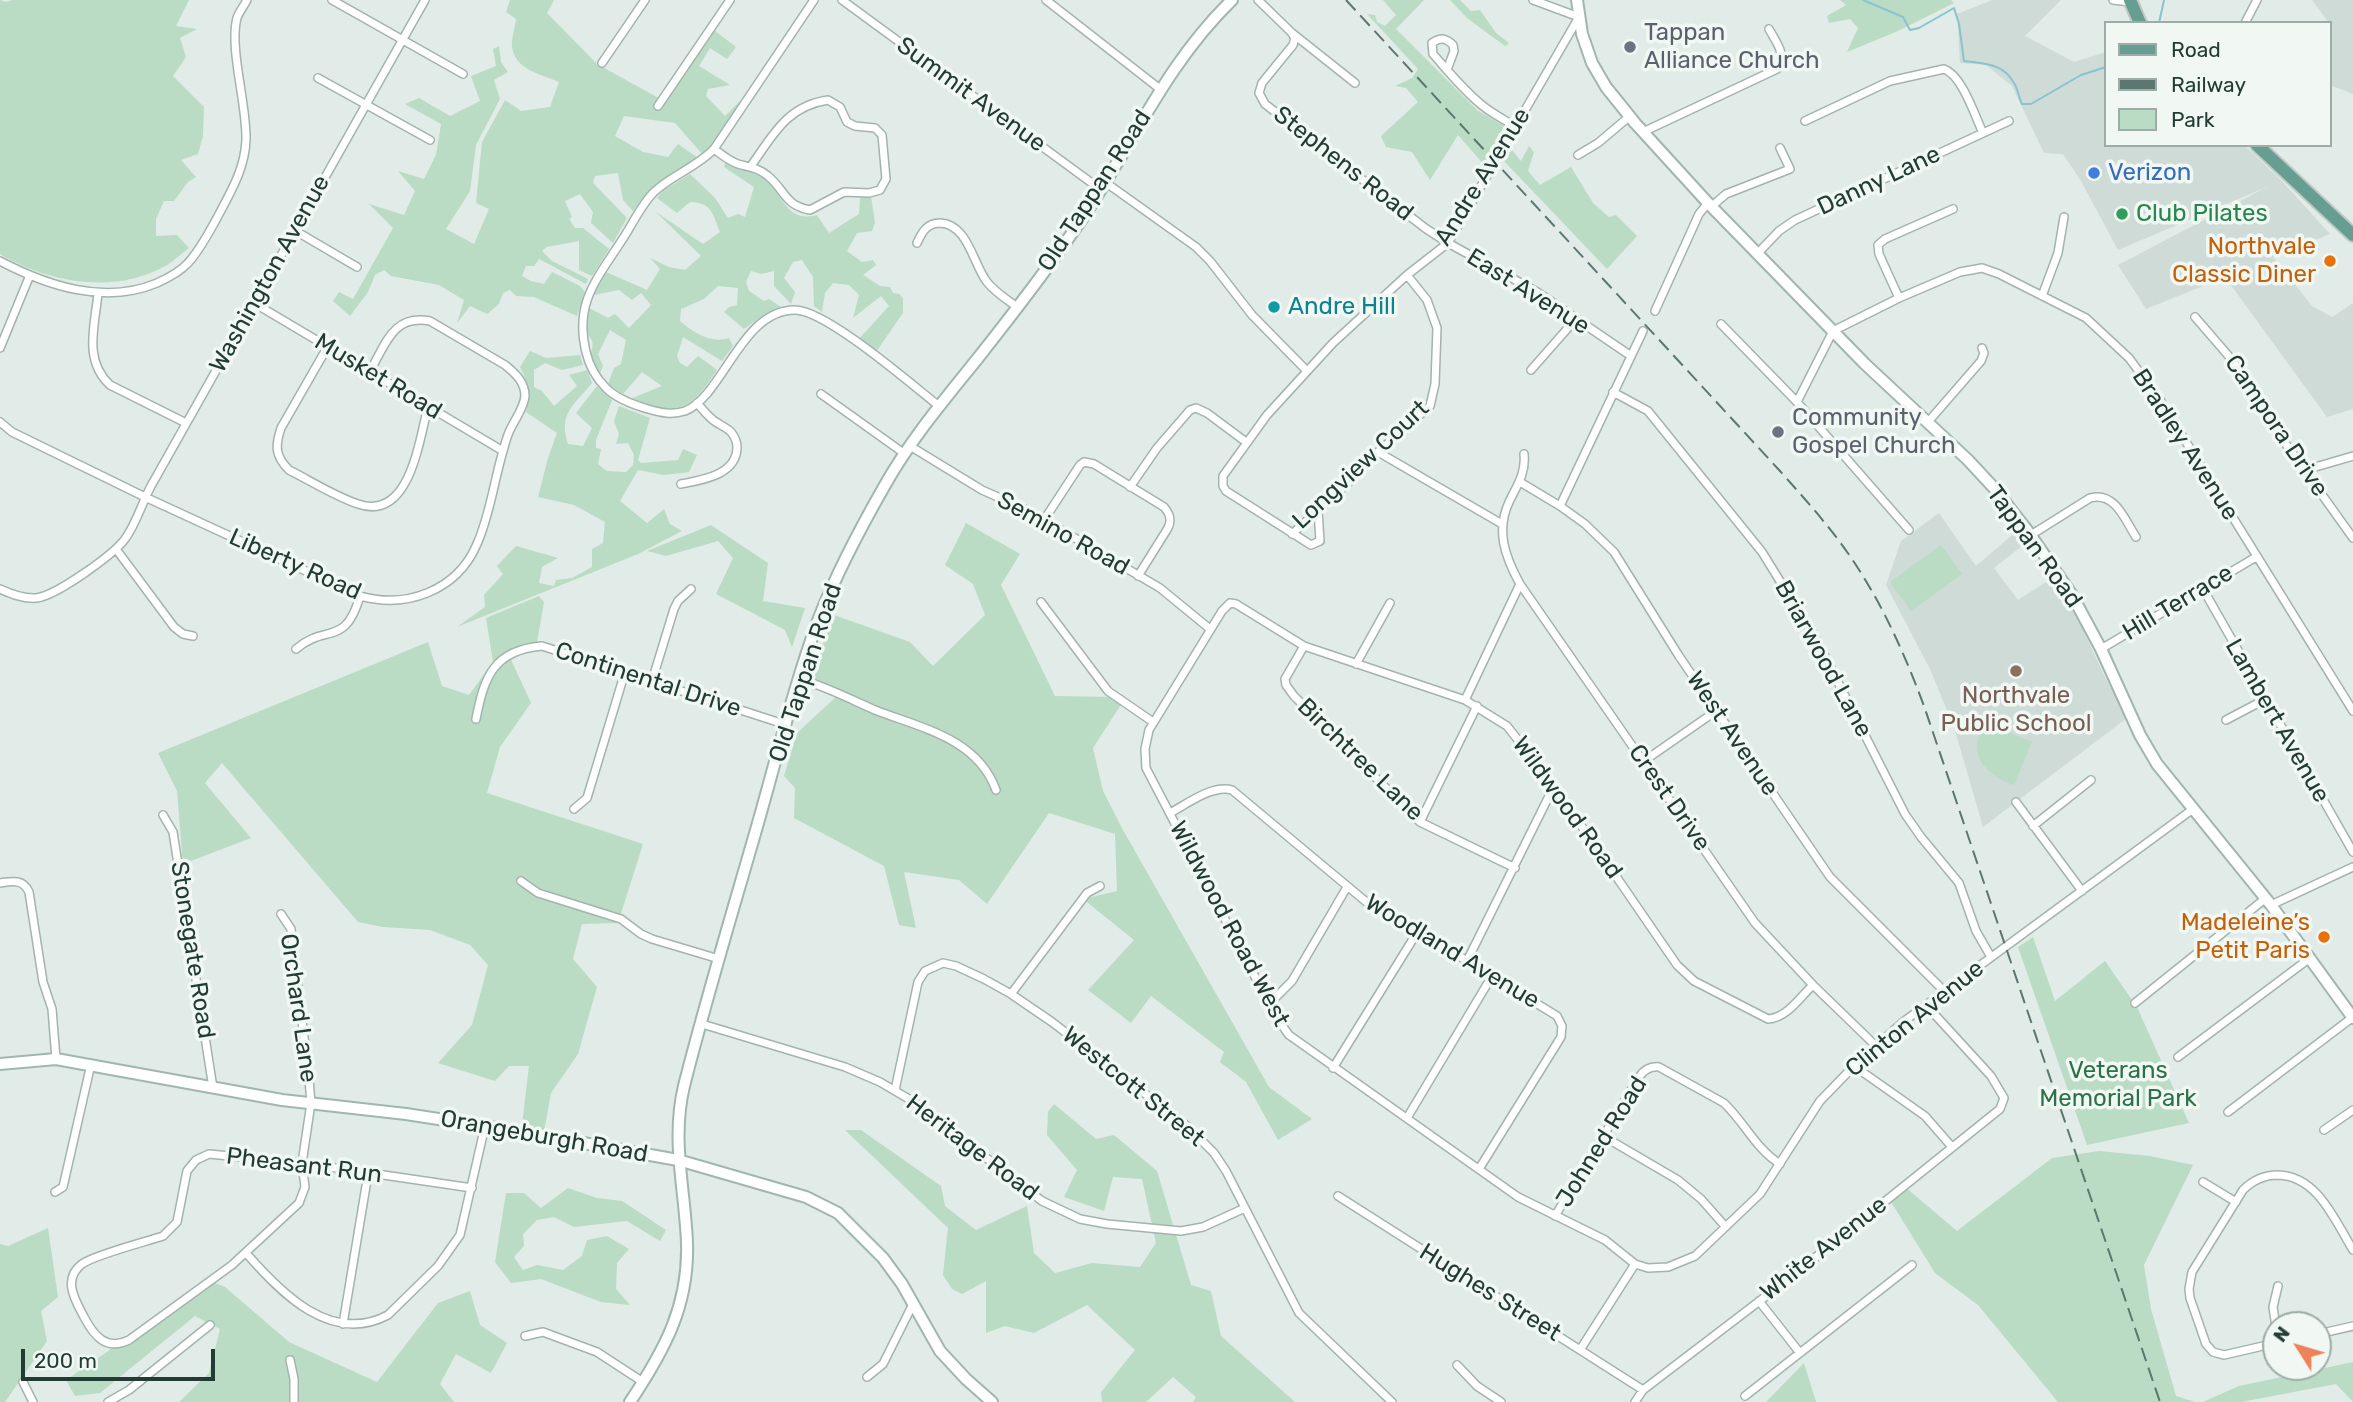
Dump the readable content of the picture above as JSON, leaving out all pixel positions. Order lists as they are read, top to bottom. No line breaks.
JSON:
{"streets":{"street":["Summit Avenue","Stephens Road","Andre Avenue","Danny Lane","Old Tappan Road","Washington Avenue","East Avenue","Musket Road","Campora Drive","Bradley Avenue","Longview Court","Semino Road","Tappan Road","Liberty Road","Hill Terrace","Briarwood Lane","Continental Drive","Lambert Avenue","West Avenue","Birchtree Lane","Crest Drive","Wildwood Road","Wildwood Road West","Stonegate Road","Woodland Avenue","Orchard Lane","Clinton Avenue","Westcott Street","Orangeburgh Road","Johned Road","Heritage Road","Pheasant Run","White Avenue","Hughes Street"]},"crossings":[["Summit Avenue","Old Tappan Road"],["Stephens Road","East Avenue"],["Andre Avenue","East Avenue"],["Andre Avenue","Longview Court"],["Andre Avenue","Tappan Road"],["Danny Lane","Tappan Road"],["Old Tappan Road","Semino Road"],["Old Tappan Road","Continental Drive"],["Old Tappan Road","Orangeburgh Road"],["Old Tappan Road","Heritage Road"],["Washington Avenue","Musket Road"],["Washington Avenue","Liberty Road"],["Musket Road","Liberty Road"],["Bradley Avenue","Tappan Road"],["Bradley Avenue","Hill Terrace"],["Semino Road","Wildwood Road"],["Semino Road","Wildwood Road West"],["Tappan Road","Hill Terrace"],["Tappan Road","Clinton Avenue"],["Hill Terrace","Lambert Avenue"],["Briarwood Lane","Clinton Avenue"],["West Avenue","Clinton Avenue"],["Birchtree Lane","Wildwood Road"],["Crest Drive","Wildwood Road"],["Crest Drive","Clinton Avenue"],["Wildwood Road","Wildwood Road West"],["Wildwood Road West","Woodland Avenue"],["Wildwood Road West","Clinton Avenue"],["Wildwood Road West","Johned Road"],["Stonegate Road","Orangeburgh Road"],["Orchard Lane","Orangeburgh Road"],["Orchard Lane","Pheasant Run"],["Clinton Avenue","Johned Road"],["Clinton Avenue","White Avenue"],["Westcott Street","Heritage Road"],["White Avenue","Hughes Street"]],"parks":["Veterans Memorial Park"],"places":["Tappan Alliance Church","Verizon","Club Pilates","Northvale Classic Diner","Andre Hill","Community Gospel Church","Northvale Public School","Madeleine’s Petit Paris"],"legend":["Road","Railway","Park"],"scale_bar":"200 m","north":"top left"}
